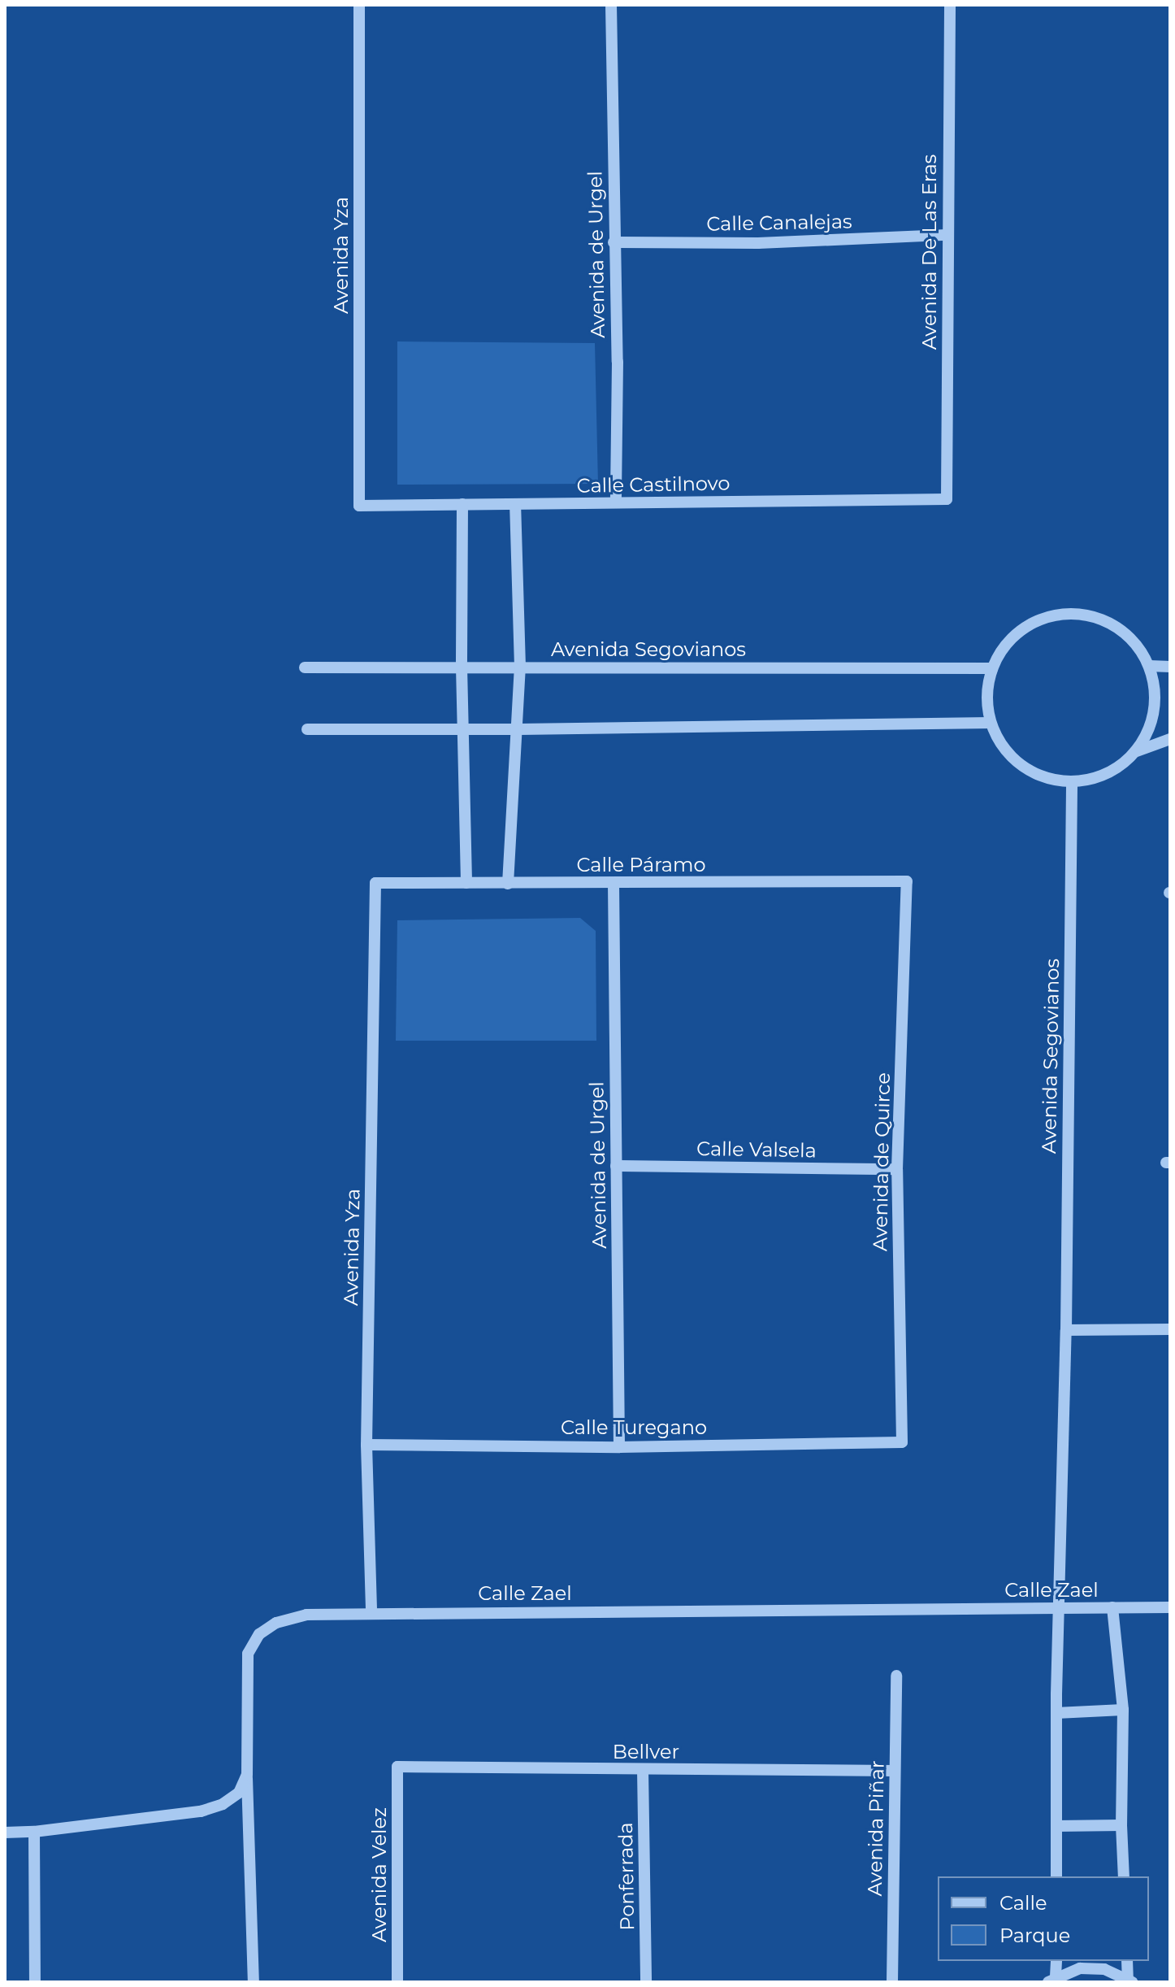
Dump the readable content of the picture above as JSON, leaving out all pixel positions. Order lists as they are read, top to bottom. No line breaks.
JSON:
{"streets":{"street":["Calle Canalejas","Avenida De Las Eras","Avenida de Urgel","Avenida Yza","Calle Castilnovo","Avenida Segovianos","Calle Páramo","Calle Valsela","Avenida de Quirce","Calle Turegano","Calle Zael","Bellver","Avenida Piñar","Avenida Velez","Ponferrada"]},"crossings":[["Calle Canalejas","Avenida De Las Eras"],["Calle Canalejas","Avenida de Urgel"],["Avenida De Las Eras","Calle Castilnovo"],["Avenida de Urgel","Calle Castilnovo"],["Avenida de Urgel","Calle Páramo"],["Avenida de Urgel","Calle Valsela"],["Avenida de Urgel","Calle Turegano"],["Avenida Yza","Calle Castilnovo"],["Avenida Yza","Calle Páramo"],["Avenida Yza","Calle Turegano"],["Avenida Yza","Calle Zael"],["Avenida Segovianos","Calle Zael"],["Calle Páramo","Avenida de Quirce"],["Calle Valsela","Avenida de Quirce"],["Avenida de Quirce","Calle Turegano"],["Bellver","Avenida Piñar"],["Bellver","Avenida Velez"],["Bellver","Ponferrada"]],"legend":["Calle","Parque"]}
